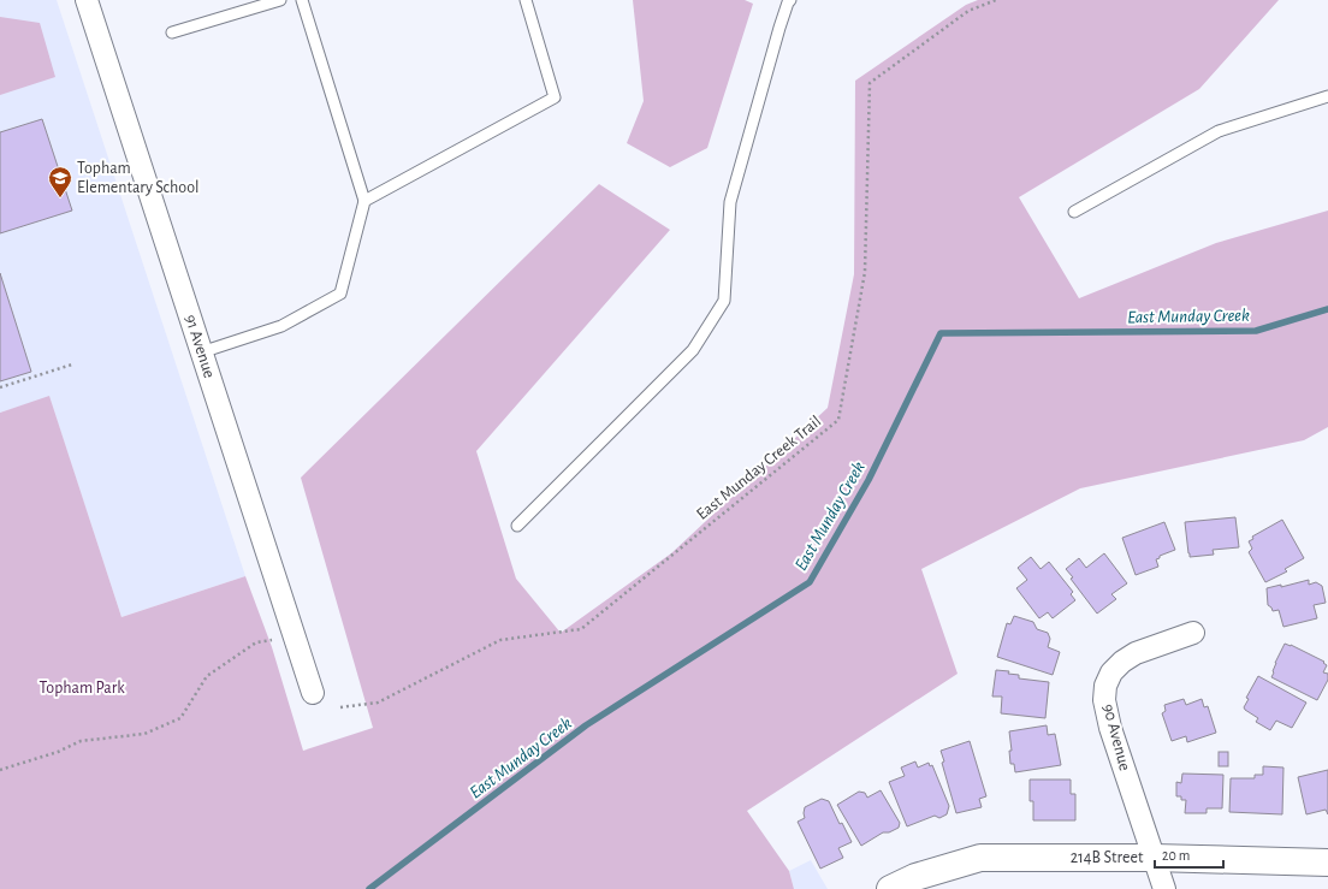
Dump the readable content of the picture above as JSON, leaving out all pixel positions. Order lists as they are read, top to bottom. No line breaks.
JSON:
{"streets":{"street":["91 Avenue","90 Avenue","214B Street"],"path":["East Munday Creek Trail"]},"crossings":[["90 Avenue","214B Street"]],"water":["East Munday Creek"],"parks":["Topham Park"],"places":{"school or university":["Topham Elementary School"]},"scale_bar":"20 m"}
